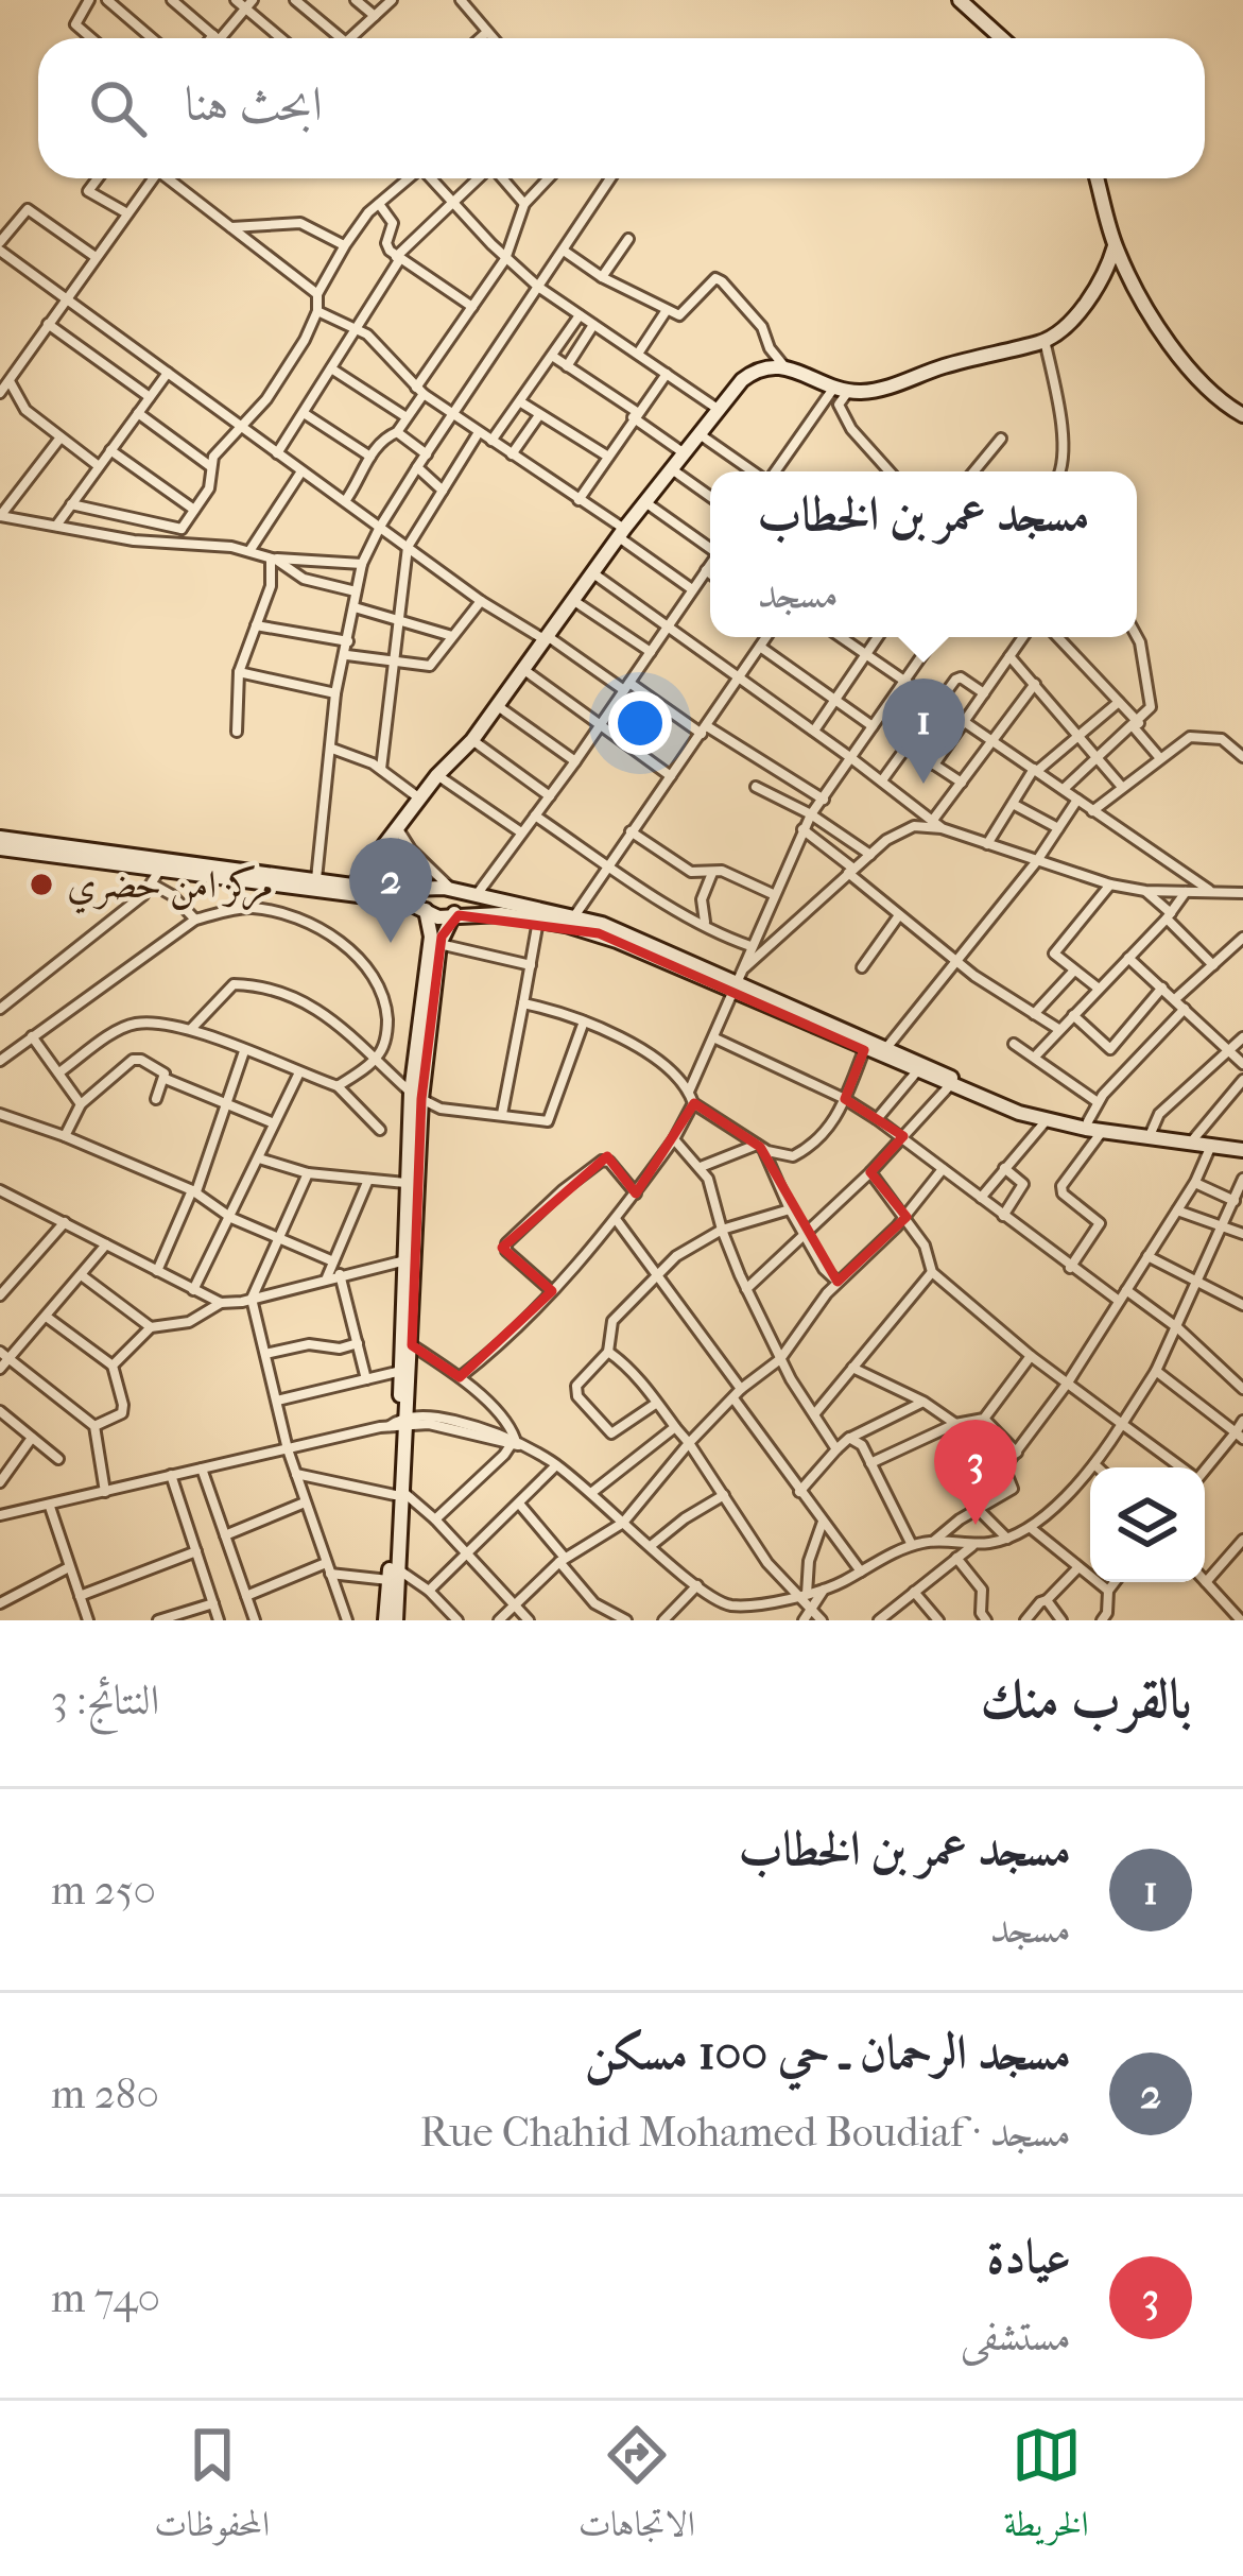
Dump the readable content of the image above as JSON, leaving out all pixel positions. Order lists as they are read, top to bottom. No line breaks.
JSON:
{"places":["مركز امن حضري"],"page":{"search":"ابحث هنا","popup":["مسجد عمر بن الخطاب","مسجد"],"pins":["1","2","3"],"heading":["بالقرب منك","النتائج: 3"],"list":[{"mark":"1","name":"مسجد عمر بن الخطاب","note":"مسجد","value":"250 m"},{"mark":"2","name":"مسجد الرحمان ـ حي 100 مسكن","note":"مسجد · Rue Chahid Mohamed Boudiaf","value":"280 m"},{"mark":"3","name":"عيادة","note":"مستشفى","value":"740 m"}],"nav":["الخريطة","الاتجاهات","المحفوظات"]}}
